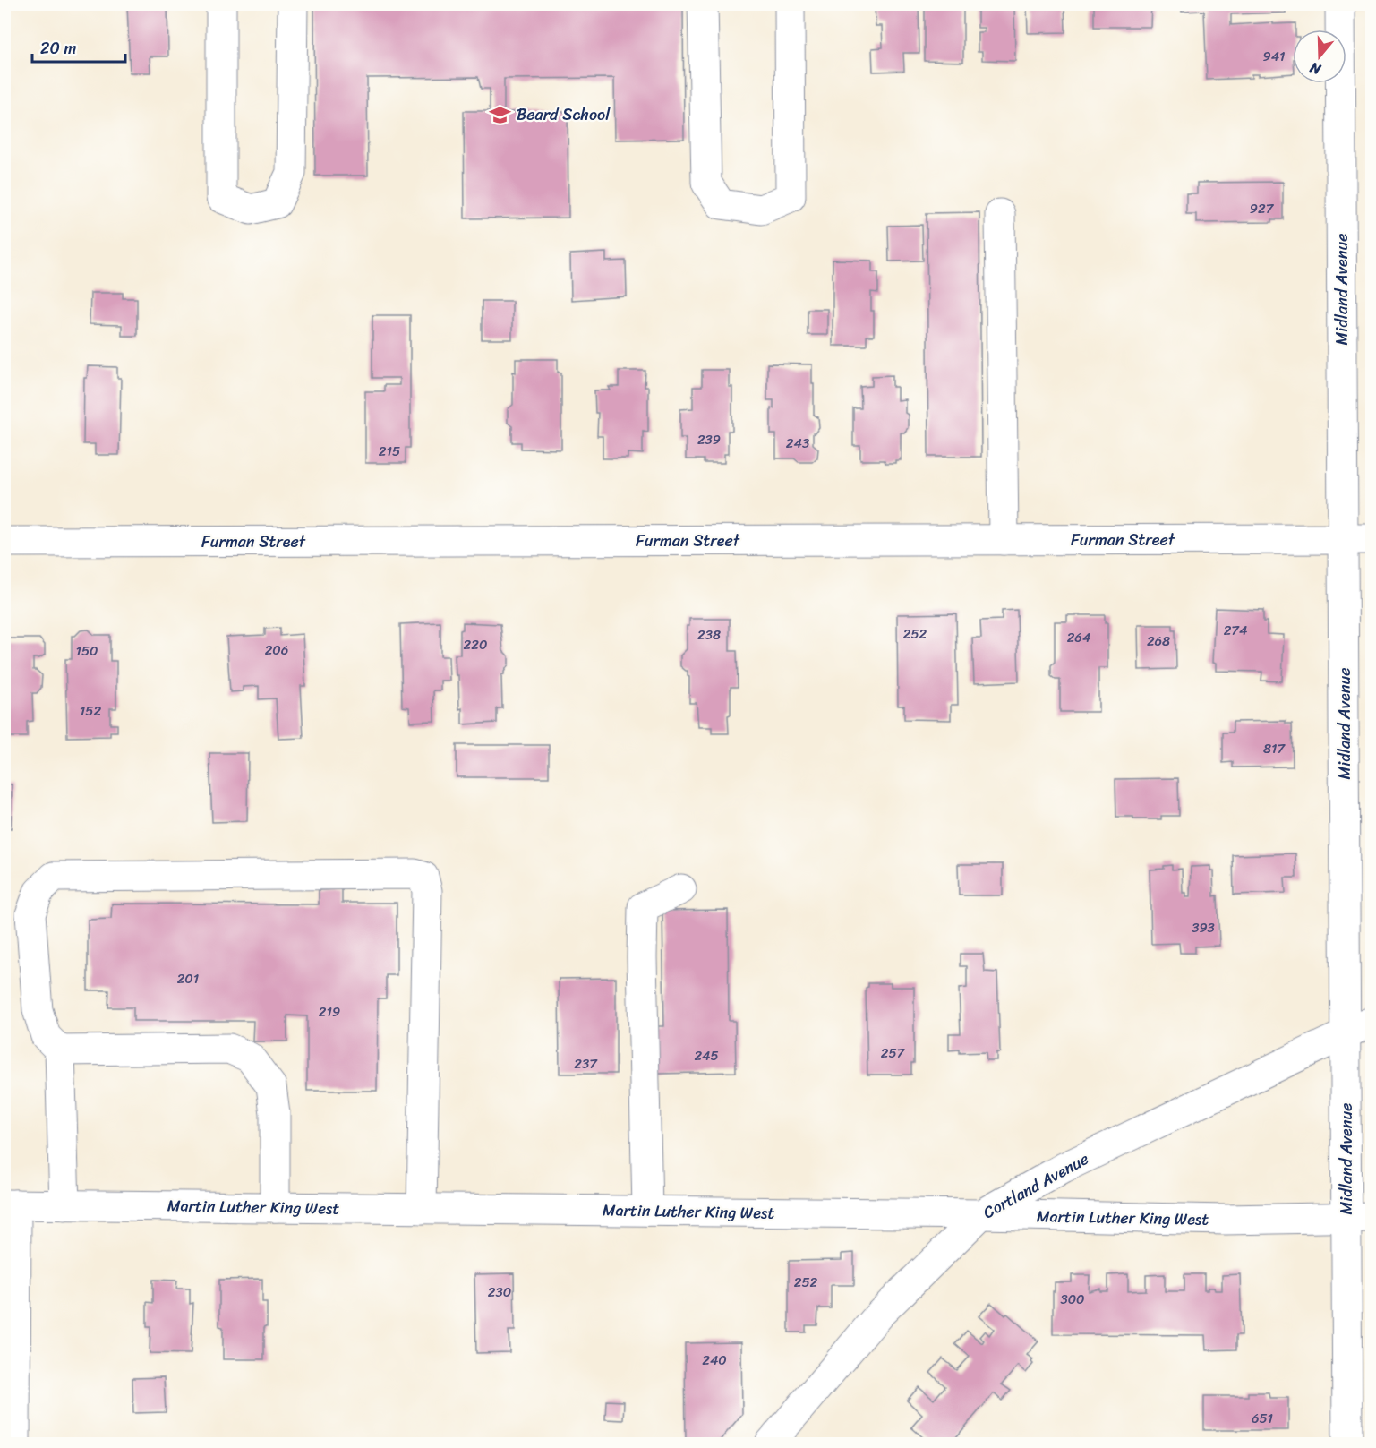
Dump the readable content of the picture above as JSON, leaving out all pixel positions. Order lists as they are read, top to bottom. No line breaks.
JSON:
{"streets":{"street":["Midland Avenue","Furman Street","Cortland Avenue","Martin Luther King West"]},"crossings":[["Midland Avenue","Furman Street"],["Midland Avenue","Cortland Avenue"],["Midland Avenue","Martin Luther King West"],["Cortland Avenue","Martin Luther King West"]],"places":{"school or university":["Beard School"]},"house_numbers":["941","927","239","243","215","274","252","238","264","268","220","206","150","152","817","393","201","219","257","245","237","252","230","300","240","651"],"scale_bar":"20 m","north":"bottom"}
